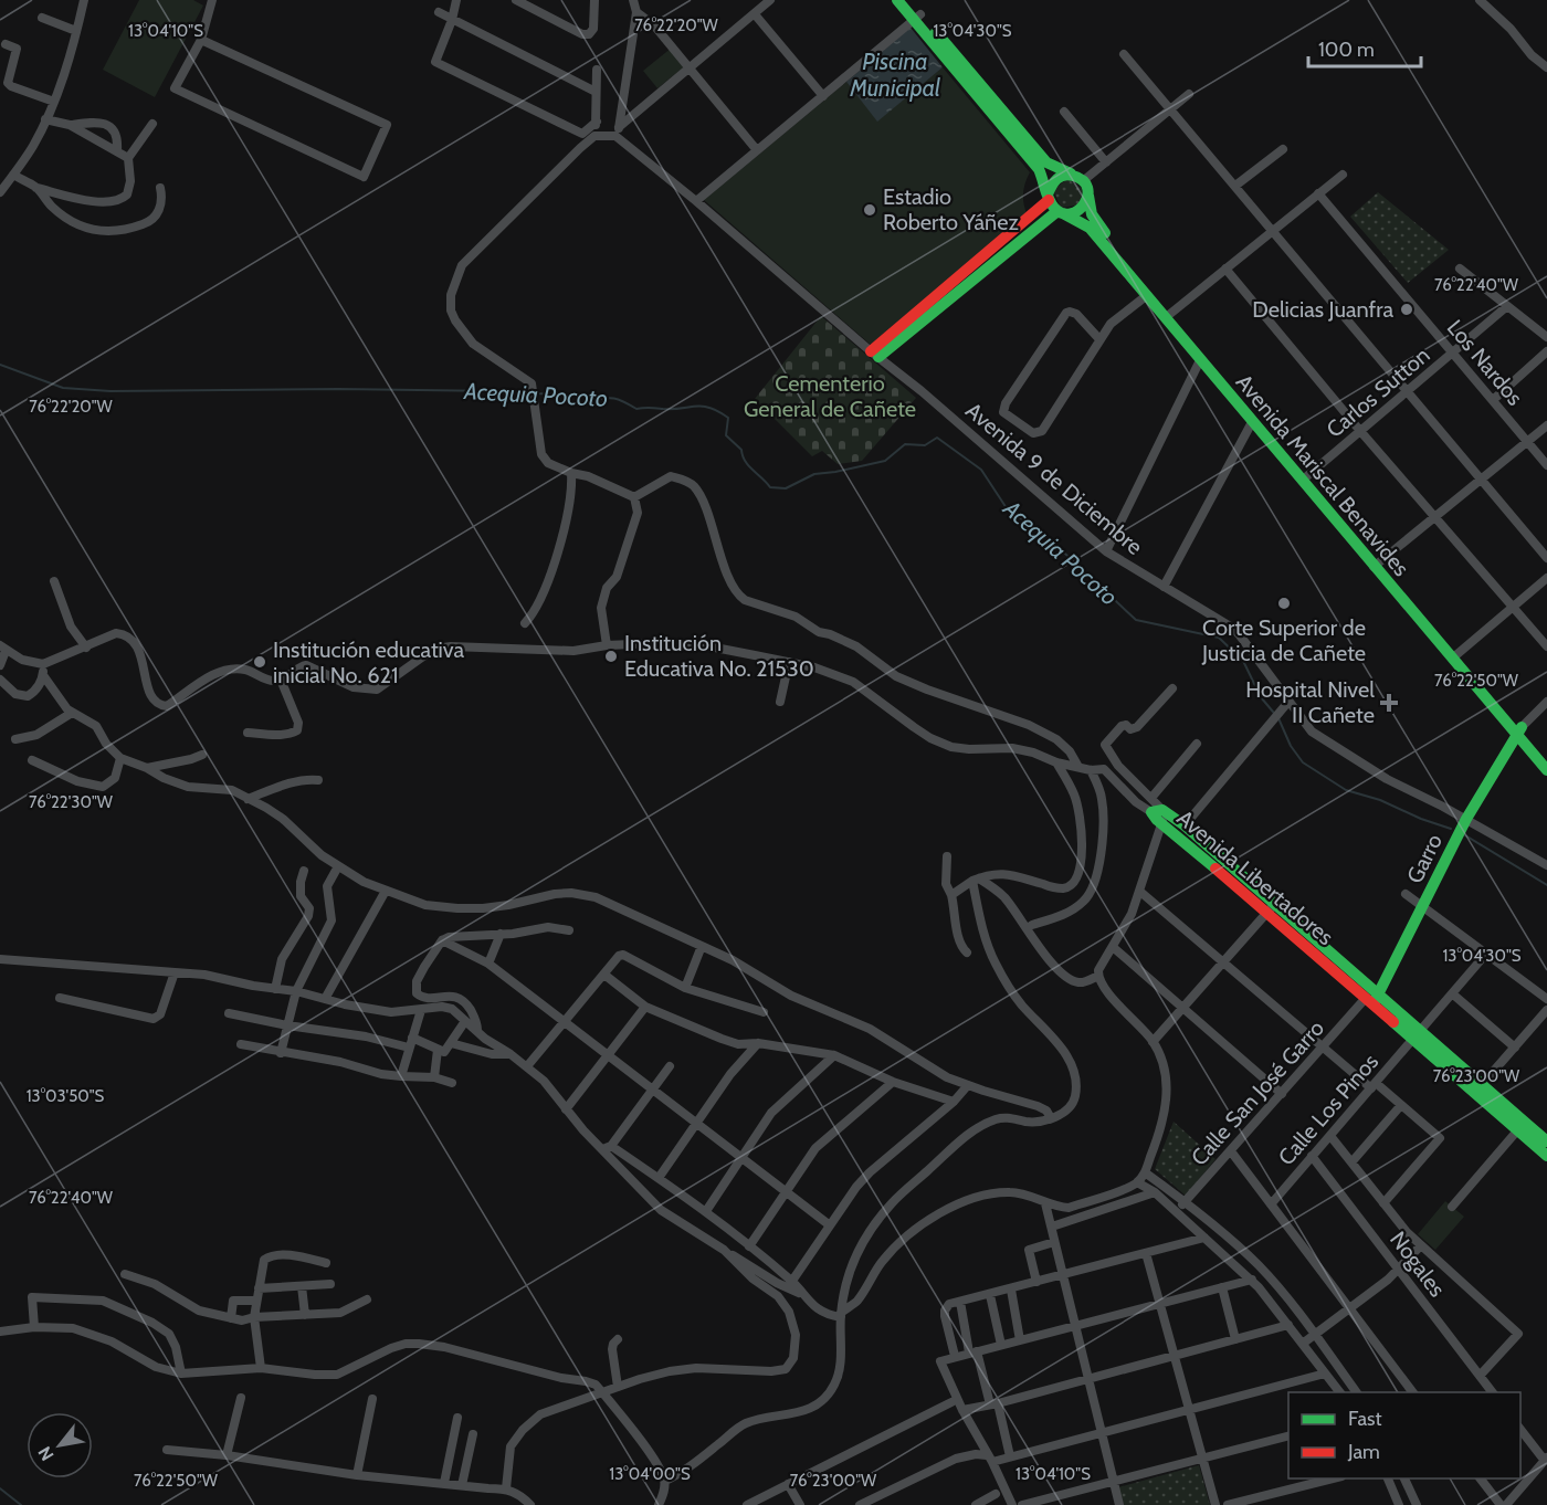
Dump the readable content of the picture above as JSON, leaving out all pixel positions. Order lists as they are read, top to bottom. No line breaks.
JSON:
{"streets":{"main road":["Avenida Mariscal Benavides","Garro","Avenida Libertadores"],"street":["Los Nardos","Carlos Sutton","Avenida 9 de Diciembre","Calle San José Garro","Calle Los Pinos","Nogales"]},"crossings":[["Los Nardos","Carlos Sutton"],["Carlos Sutton","Avenida Mariscal Benavides"],["Avenida Mariscal Benavides","Garro"],["Avenida 9 de Diciembre","Garro"],["Garro","Avenida Libertadores"],["Garro","Calle San José Garro"],["Avenida Libertadores","Calle San José Garro"],["Avenida Libertadores","Calle Los Pinos"],["Calle Los Pinos","Nogales"]],"water":["Piscina Municipal","Acequia Pocoto"],"parks":["Cementerio General de Cañete"],"places":{"other":["Estadio Roberto Yáñez","Delicias Juanfra","Corte Superior de Justicia de Cañete","Institución Educativa No. 21530","Institución educativa inicial No. 621"],"health":["Hospital Nivel II Cañete"]},"legend":["Fast","Jam"],"scale_bar":"100 m","north":"bottom left","coordinates":["76°22'20\"W","13°04'10\"S","13°04'30\"S","76°22'40\"W","76°22'50\"W","76°22'30\"W","76°23'00\"W","13°03'50\"S","13°04'00\"S"]}
